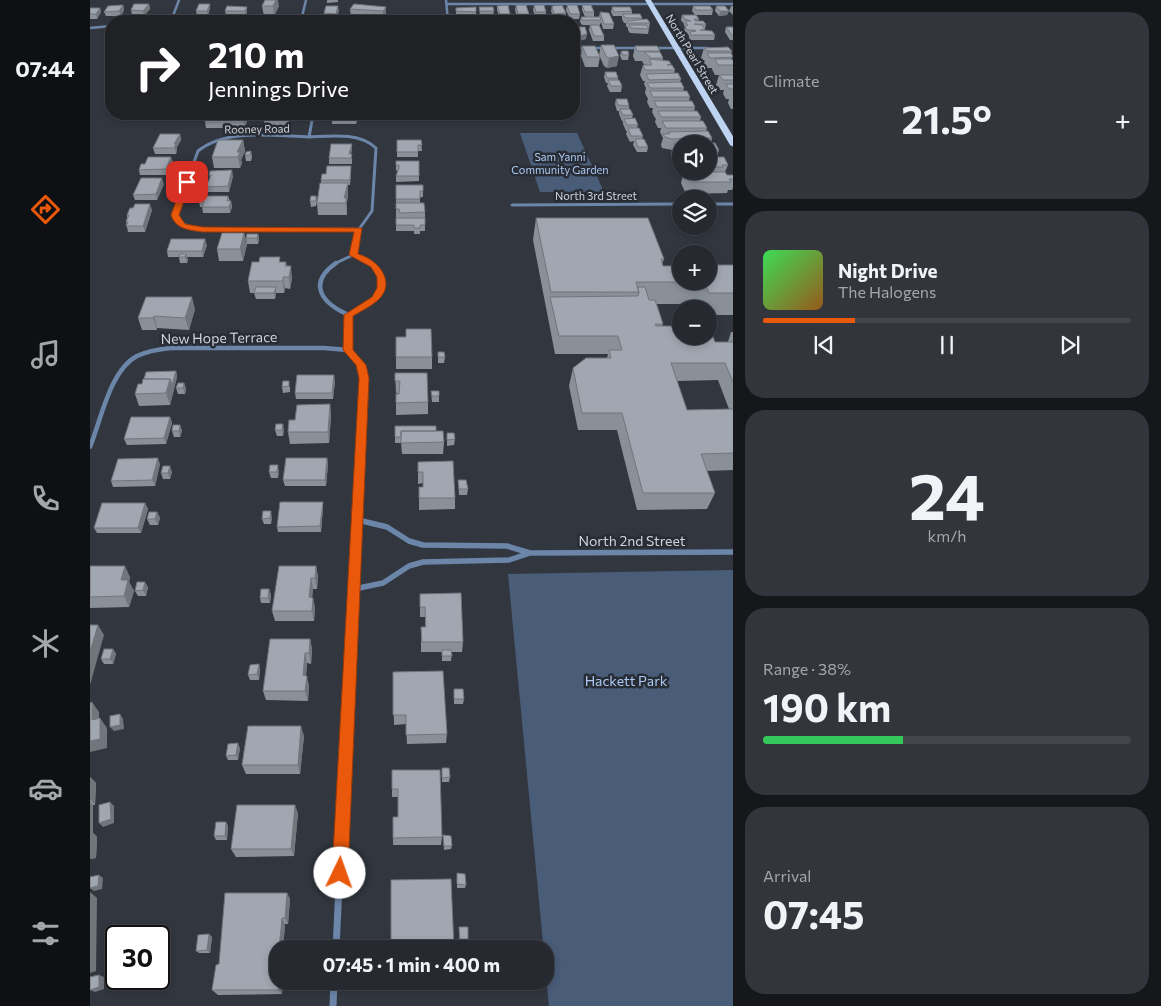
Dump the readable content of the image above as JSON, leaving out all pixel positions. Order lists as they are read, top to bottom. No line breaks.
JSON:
{"streets":{"main road":["North Pearl Street"],"street":["Rooney Road","North 3rd Street","New Hope Terrace","North 2nd Street"]},"parks":["Sam Yanni Community Garden","Hackett Park"],"page":{"tabs":"07:44","tile":["Climate",["24","km/h"],["Range · 38%","190 km"],["Arrival","07:45"]],"turn":["210 m","Jennings Drive"],"heat":["−","21.5°","+"],"map_buttons":["+","−"],"song":["Night Drive","The Halogens"],"limit":"30","trip":"07:45 · 1 min · 400 m"}}
